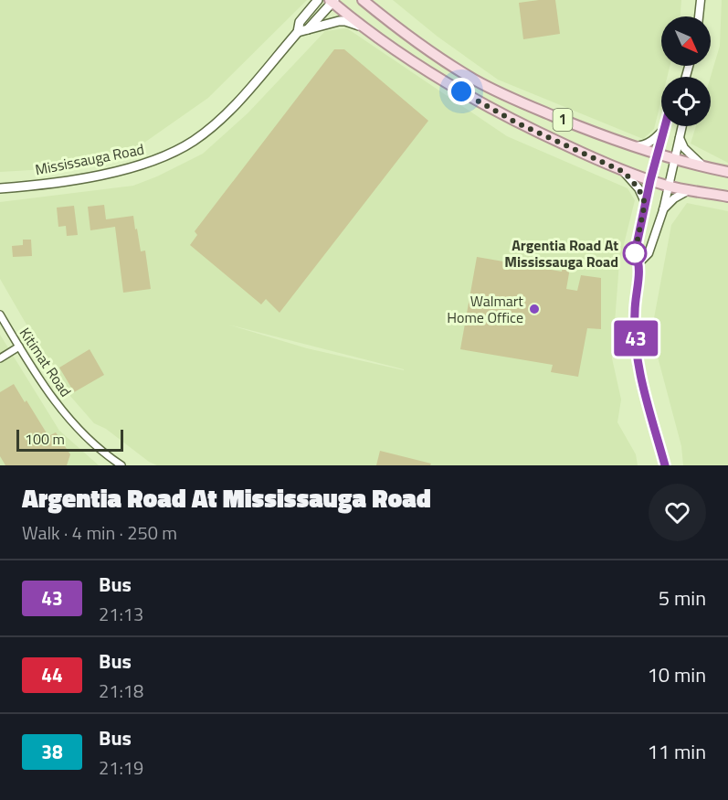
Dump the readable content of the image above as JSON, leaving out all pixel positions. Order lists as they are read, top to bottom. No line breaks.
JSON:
{"streets":{"main road":["1","Mississauga Road"],"street":["Kitimat Road"]},"places":["Argentia Road At Mississauga Road","Walmart Home Office"],"lines":["bus line 43"],"scale_bar":"100 m","north":"bottom right","page":{"on_map":"43","scale":"100 m","heading":["Argentia Road At Mississauga Road","Walk · 4 min · 250 m"],"list":[{"mark":"43","name":"Bus","note":"21:13","value":"5 min"},{"mark":"44","name":"Bus","note":"21:18","value":"10 min"},{"mark":"38","name":"Bus","note":"21:19","value":"11 min"}]}}
